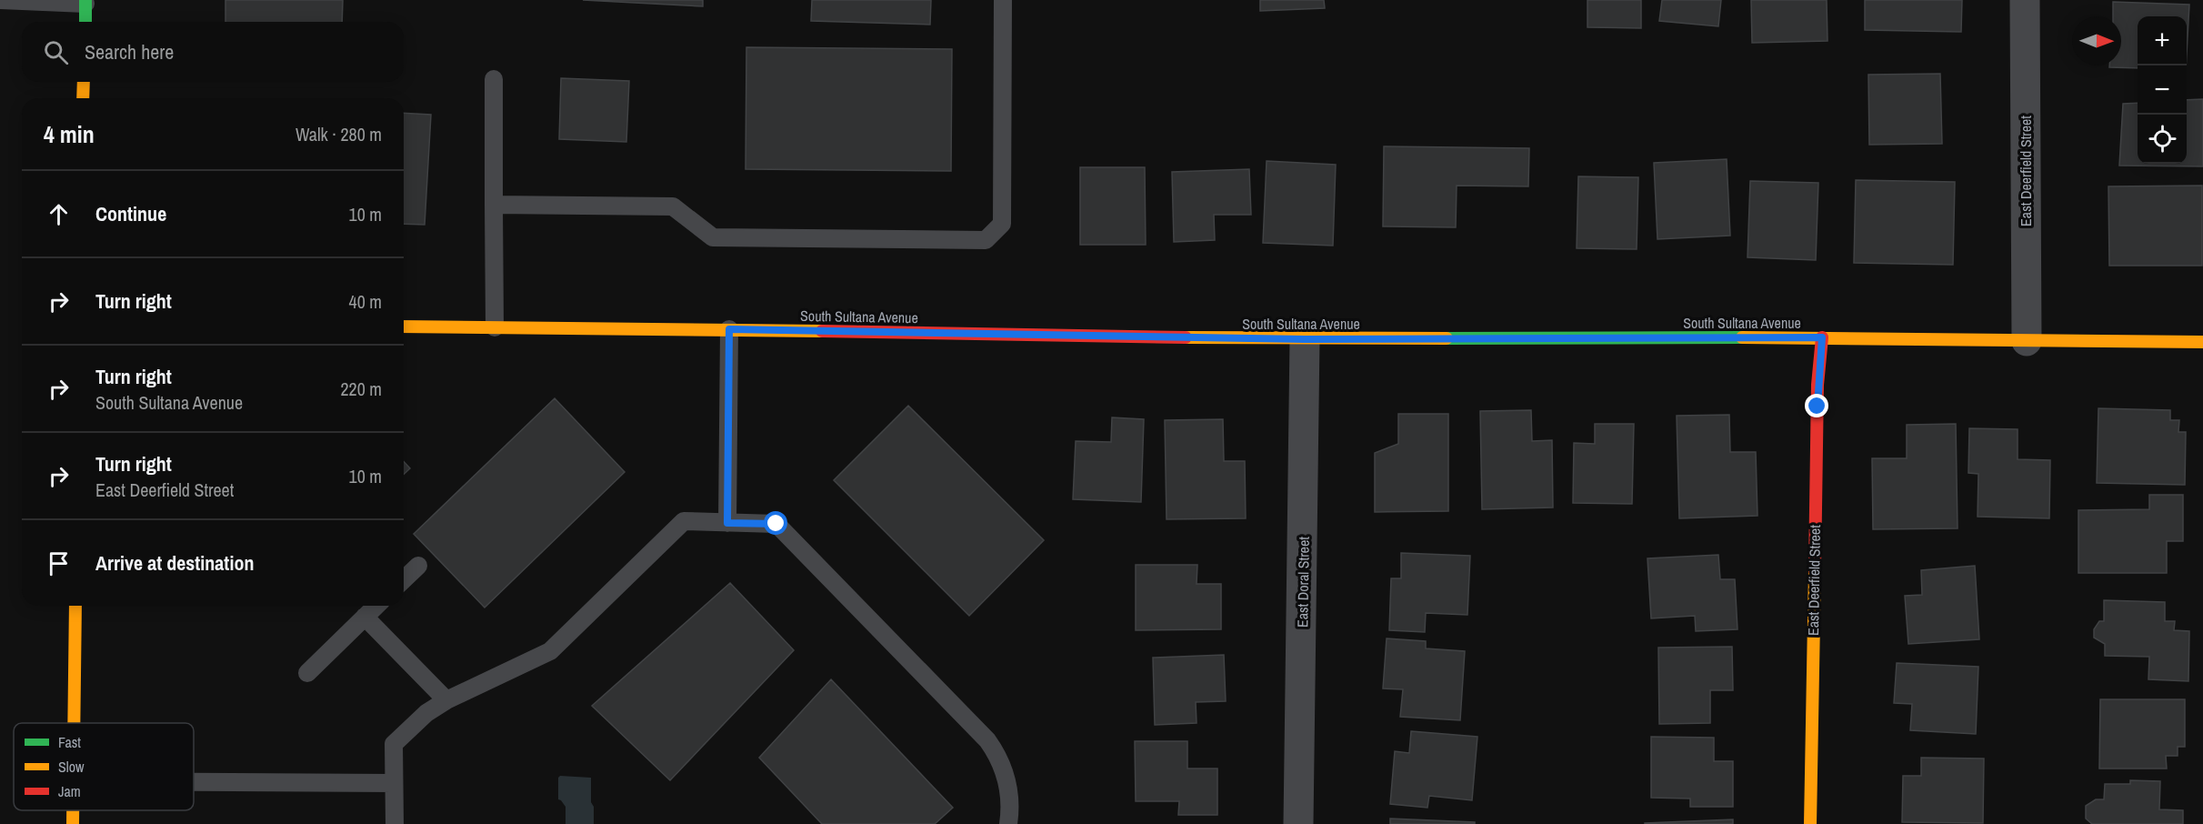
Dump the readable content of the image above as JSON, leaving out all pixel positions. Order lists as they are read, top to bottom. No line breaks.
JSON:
{"streets":{"street":["East Deerfield Street","South Sultana Avenue","East Doral Street"]},"crossings":[["East Deerfield Street","South Sultana Avenue"],["South Sultana Avenue","East Doral Street"]],"legend":["Fast","Slow","Jam"],"north":"right","page":{"map_buttons":["+","−"],"search":"Search here","heading":["4 min","Walk · 280 m"],"list":[["Continue","10 m"],["Turn right","40 m"],["Turn right","South Sultana Avenue","220 m"],["Turn right","East Deerfield Street","10 m"],"Arrive at destination"]}}
